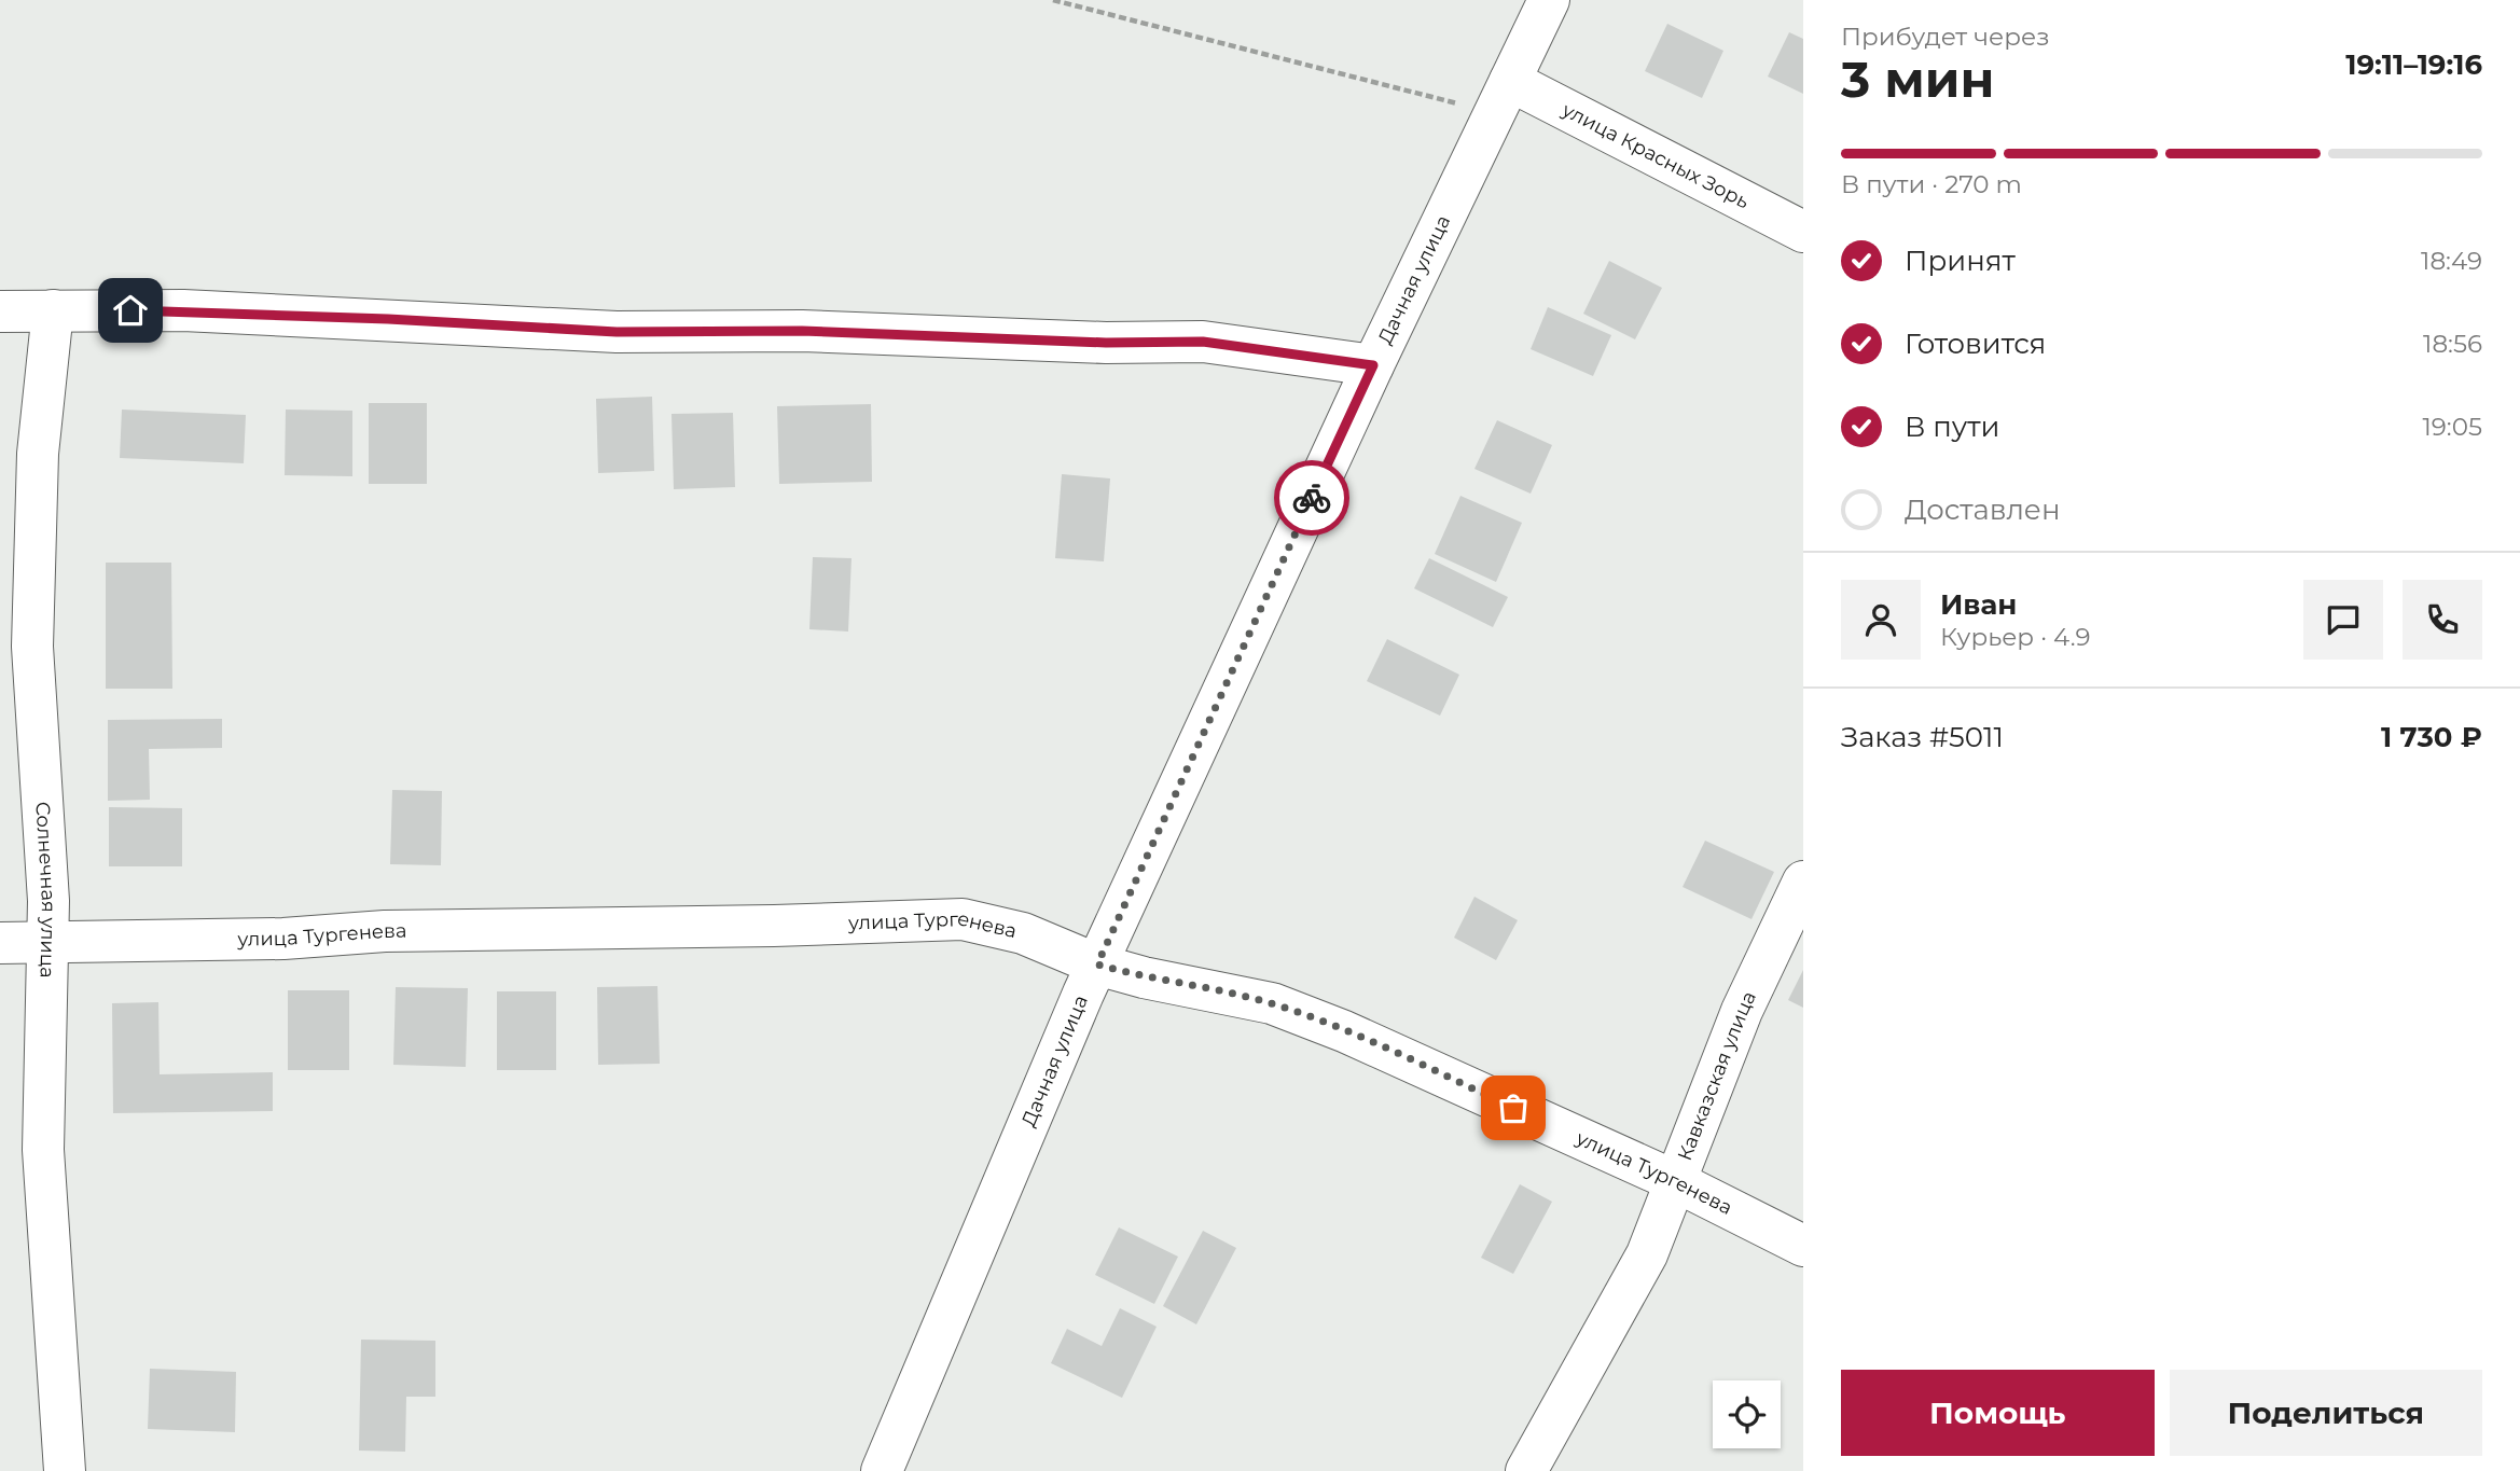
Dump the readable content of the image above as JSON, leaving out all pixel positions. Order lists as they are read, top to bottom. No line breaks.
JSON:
{"streets":{"street":["улица Красных Зорь","Дачная улица","Солнечная улица","улица Тургенева","Кавказская улица"]},"crossings":[["улица Красных Зорь","Дачная улица"],["Дачная улица","улица Тургенева"],["Солнечная улица","улица Тургенева"],["улица Тургенева","Кавказская улица"]],"page":{"heading":["3 мин","Прибудет через","19:11–19:16"],"panel":["Иван","Курьер · 4.9","Заказ #5011","1 730 ₽"],"bar":"В пути · 270 m","list":[["Принят","18:49"],["Готовится","18:56"],["В пути","19:05"],"Доставлен"],"buttons":["Помощь","Поделиться"]}}
